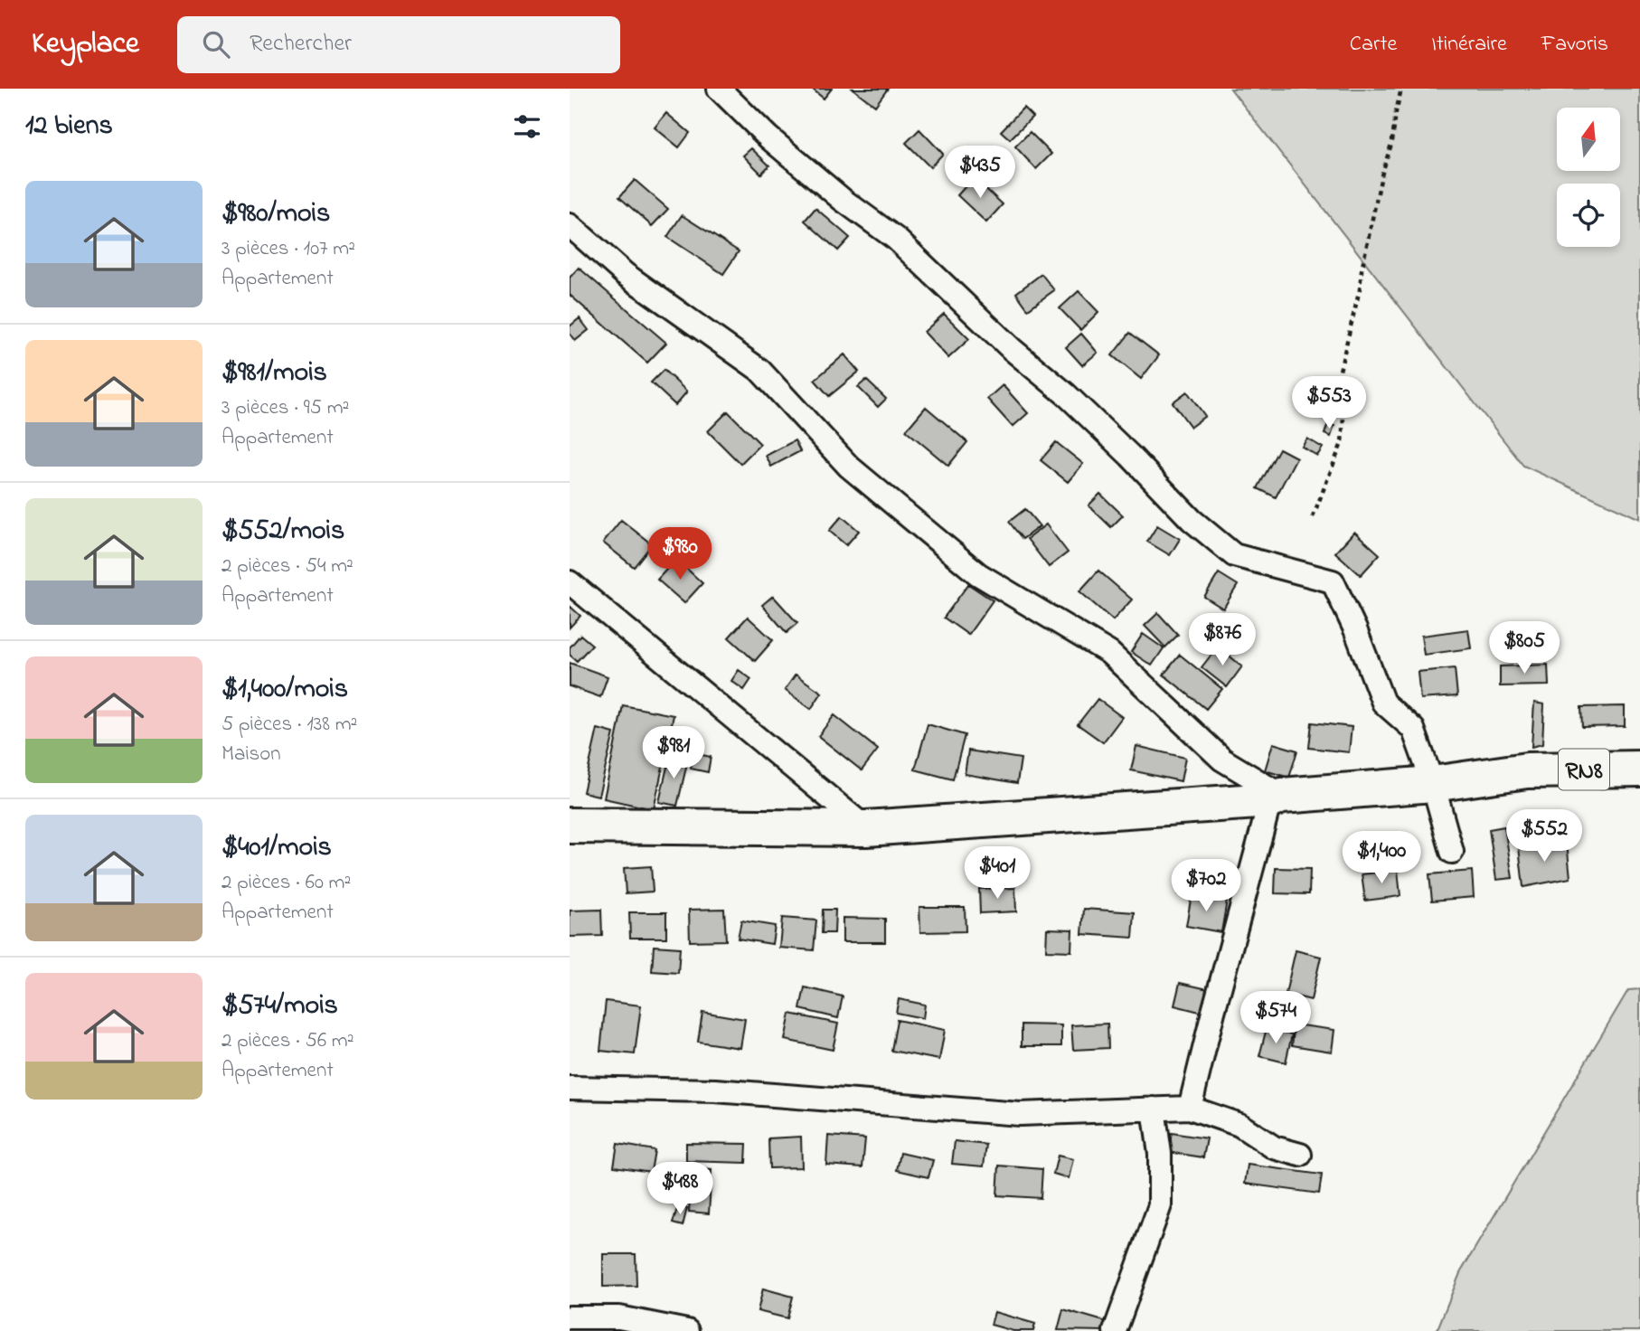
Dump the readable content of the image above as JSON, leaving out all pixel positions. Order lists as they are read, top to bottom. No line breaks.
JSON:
{"streets":{"main road":["RN8"]},"north":"top","page":{"header":"Keyplace","search":"Rechercher","nav":["Carte","Itinéraire","Favoris"],"heading":"12 biens","price":["$435","$553","$980","$876","$805","$981","$552","$1,400","$401","$702","$574","$488"],"list":[{"name":"$980/mois","note":"3 pièces · 107 m² · Appartement"},{"name":"$981/mois","note":"3 pièces · 95 m² · Appartement"},{"name":"$552/mois","note":"2 pièces · 54 m² · Appartement"},{"name":"$1,400/mois","note":"5 pièces · 138 m² · Maison"},{"name":"$401/mois","note":"2 pièces · 60 m² · Appartement"},{"name":"$574/mois","note":"2 pièces · 56 m² · Appartement"}]}}
